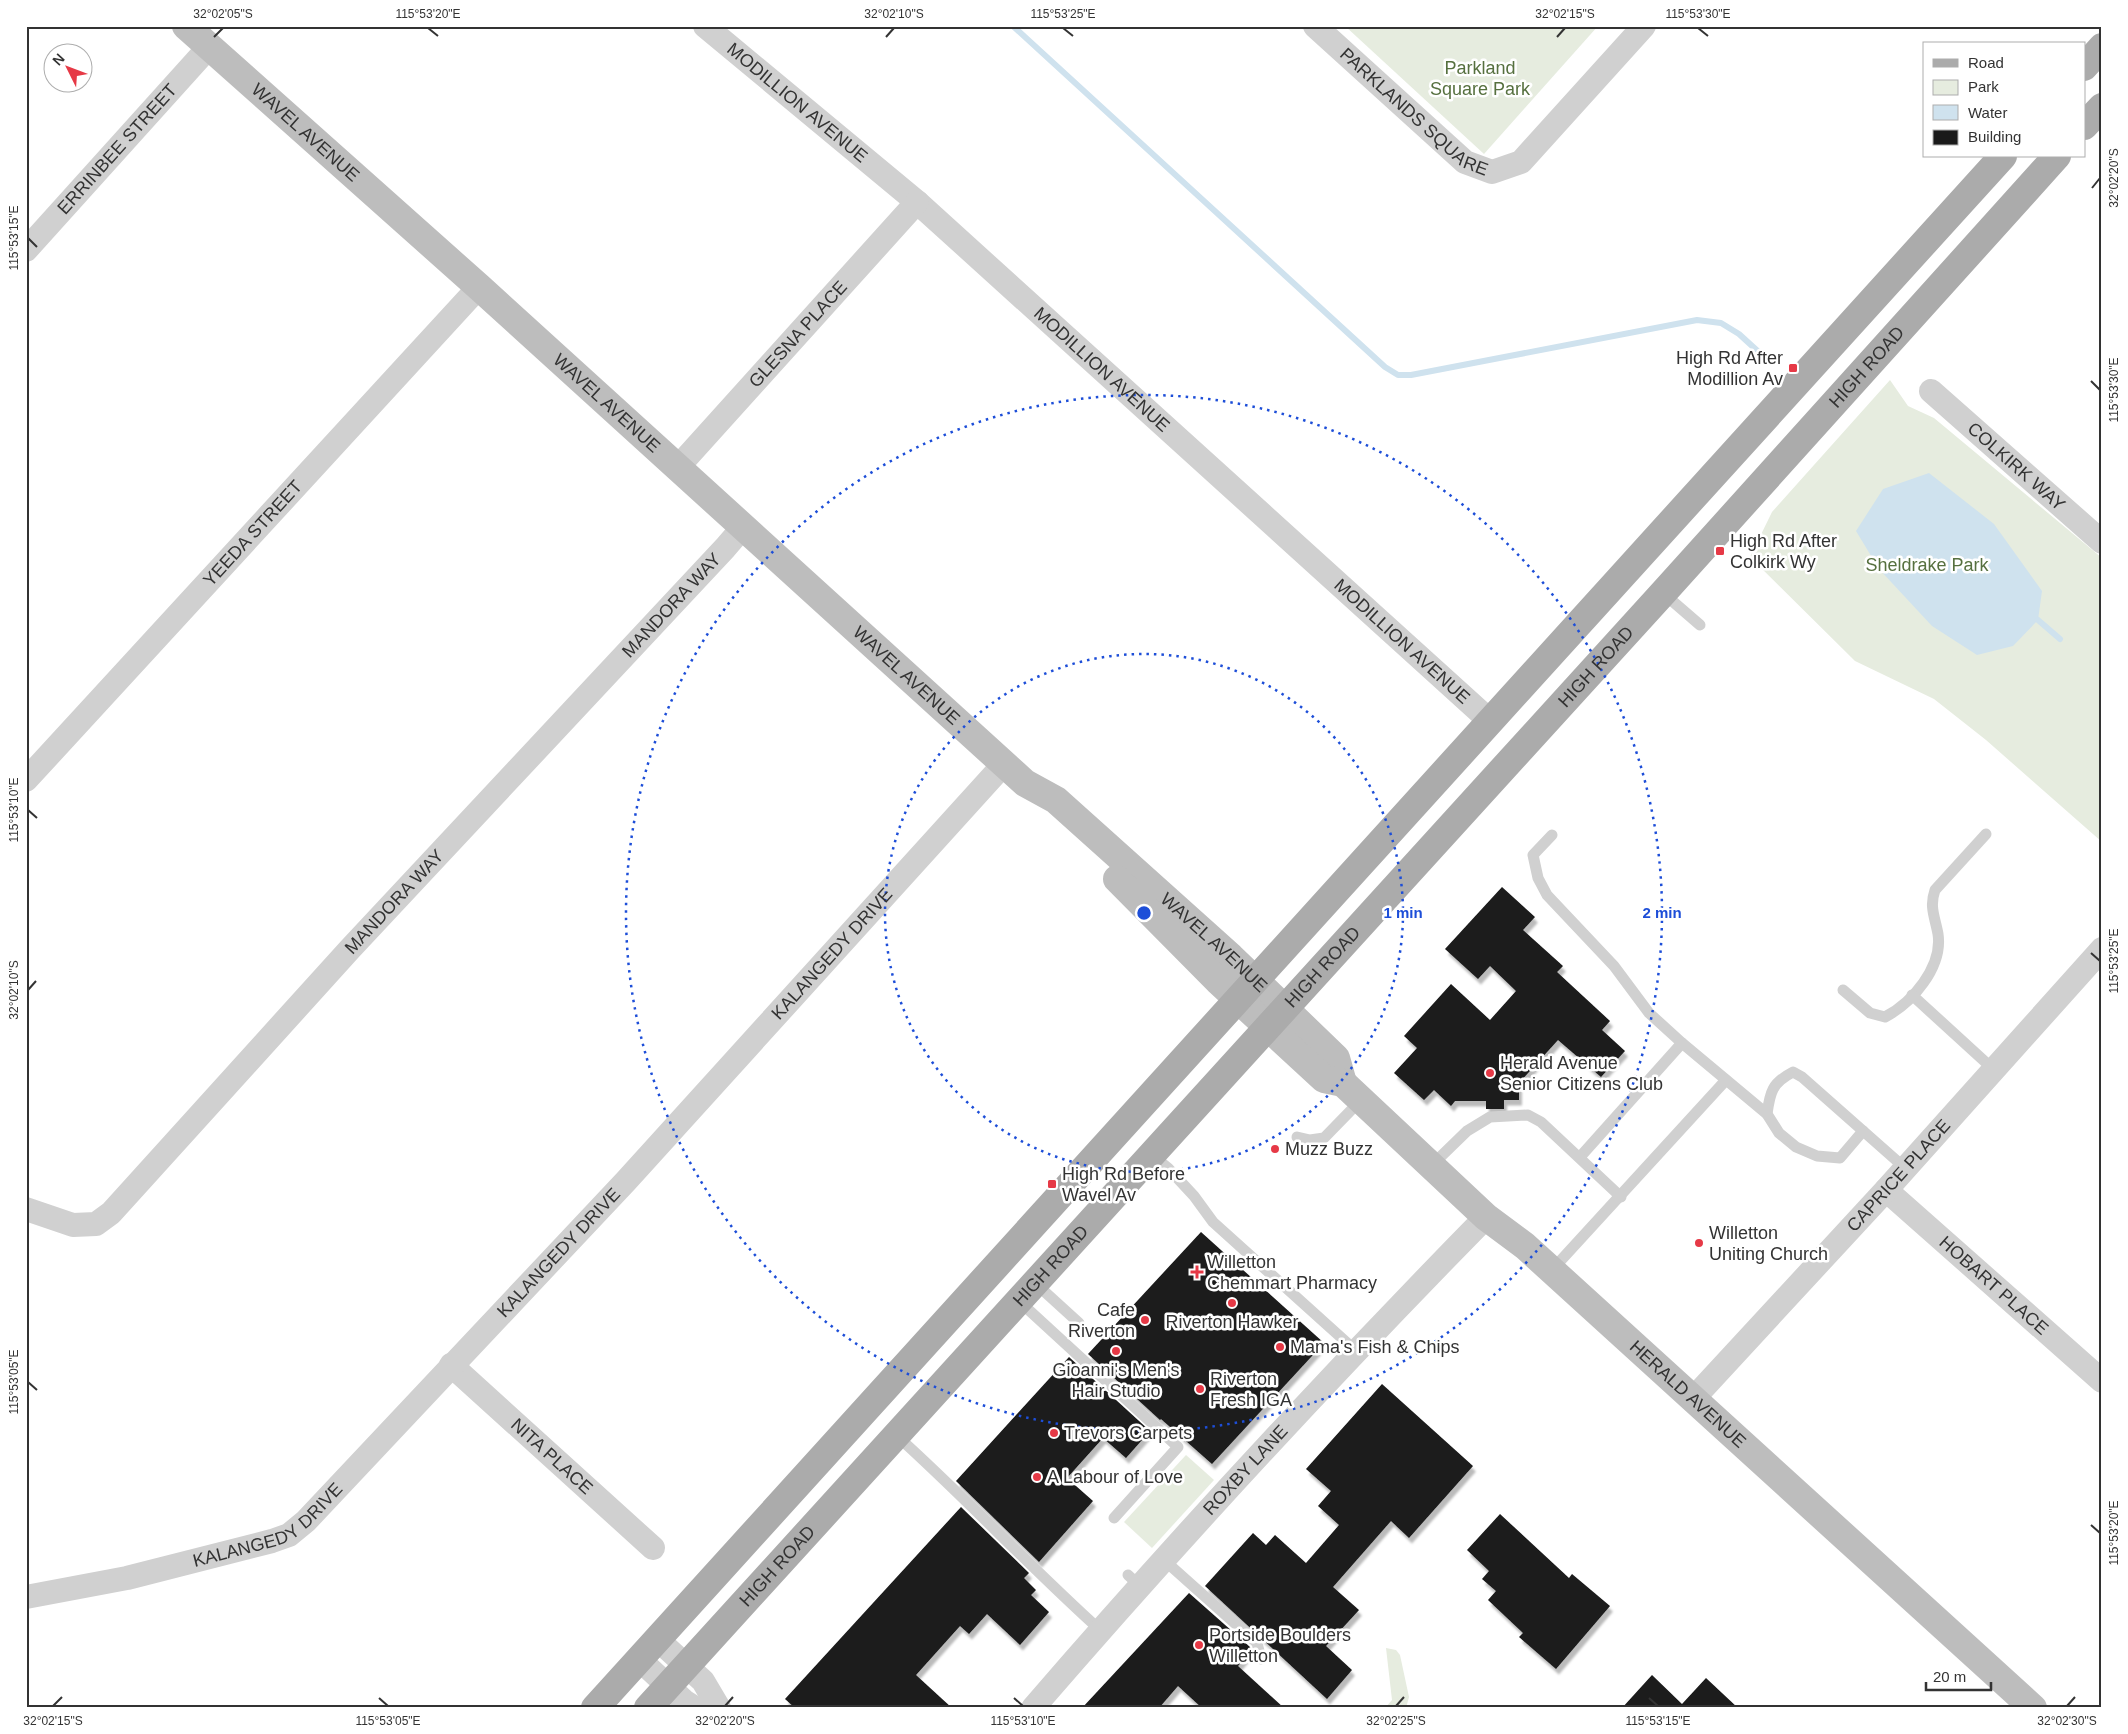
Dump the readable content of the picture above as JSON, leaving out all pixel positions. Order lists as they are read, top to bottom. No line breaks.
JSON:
{"streets":{"main road":["HIGH ROAD"],"street":["MODILLION AVENUE","PARKLANDS SQUARE","WAVEL AVENUE","ERRINBEE STREET","GLESNA PLACE","COLKIRK WAY","YEEDA STREET","MANDORA WAY","KALANGEDY DRIVE","CAPRICE PLACE","HOBART PLACE","HERALD AVENUE","NITA PLACE","ROXBY LANE"]},"crossings":[["MODILLION AVENUE","GLESNA PLACE"],["WAVEL AVENUE","ERRINBEE STREET"],["WAVEL AVENUE","GLESNA PLACE"],["WAVEL AVENUE","YEEDA STREET"],["WAVEL AVENUE","MANDORA WAY"],["WAVEL AVENUE","KALANGEDY DRIVE"],["KALANGEDY DRIVE","NITA PLACE"],["CAPRICE PLACE","HOBART PLACE"],["CAPRICE PLACE","HERALD AVENUE"],["HERALD AVENUE","ROXBY LANE"]],"parks":["Parkland Square Park","Sheldrake Park"],"places":{"transit":["High Rd After Modillion Av","High Rd After Colkirk Wy","High Rd Before Wavel Av"],"other":["Herald Avenue Senior Citizens Club","Muzz Buzz","Willetton Uniting Church","Riverton Hawker","Cafe Riverton","Mama's Fish & Chips","Gioanni's Men's Hair Studio","Riverton Fresh IGA","Trevors Carpets","A Labour of Love","Portside Boulders Willetton"],"health":["Willetton Chemmart Pharmacy"]},"legend":["Road","Park","Water","Building"],"scale_bar":"20 m","north":"top left","coordinates":["32°02'05\"S","115°53'20\"E","32°02'10\"S","115°53'25\"E","32°02'15\"S","115°53'30\"E","32°02'20\"S","115°53'15\"E","115°53'10\"E","115°53'05\"E","32°02'25\"S","32°02'30\"S"],"rings":["1 min","2 min"]}
